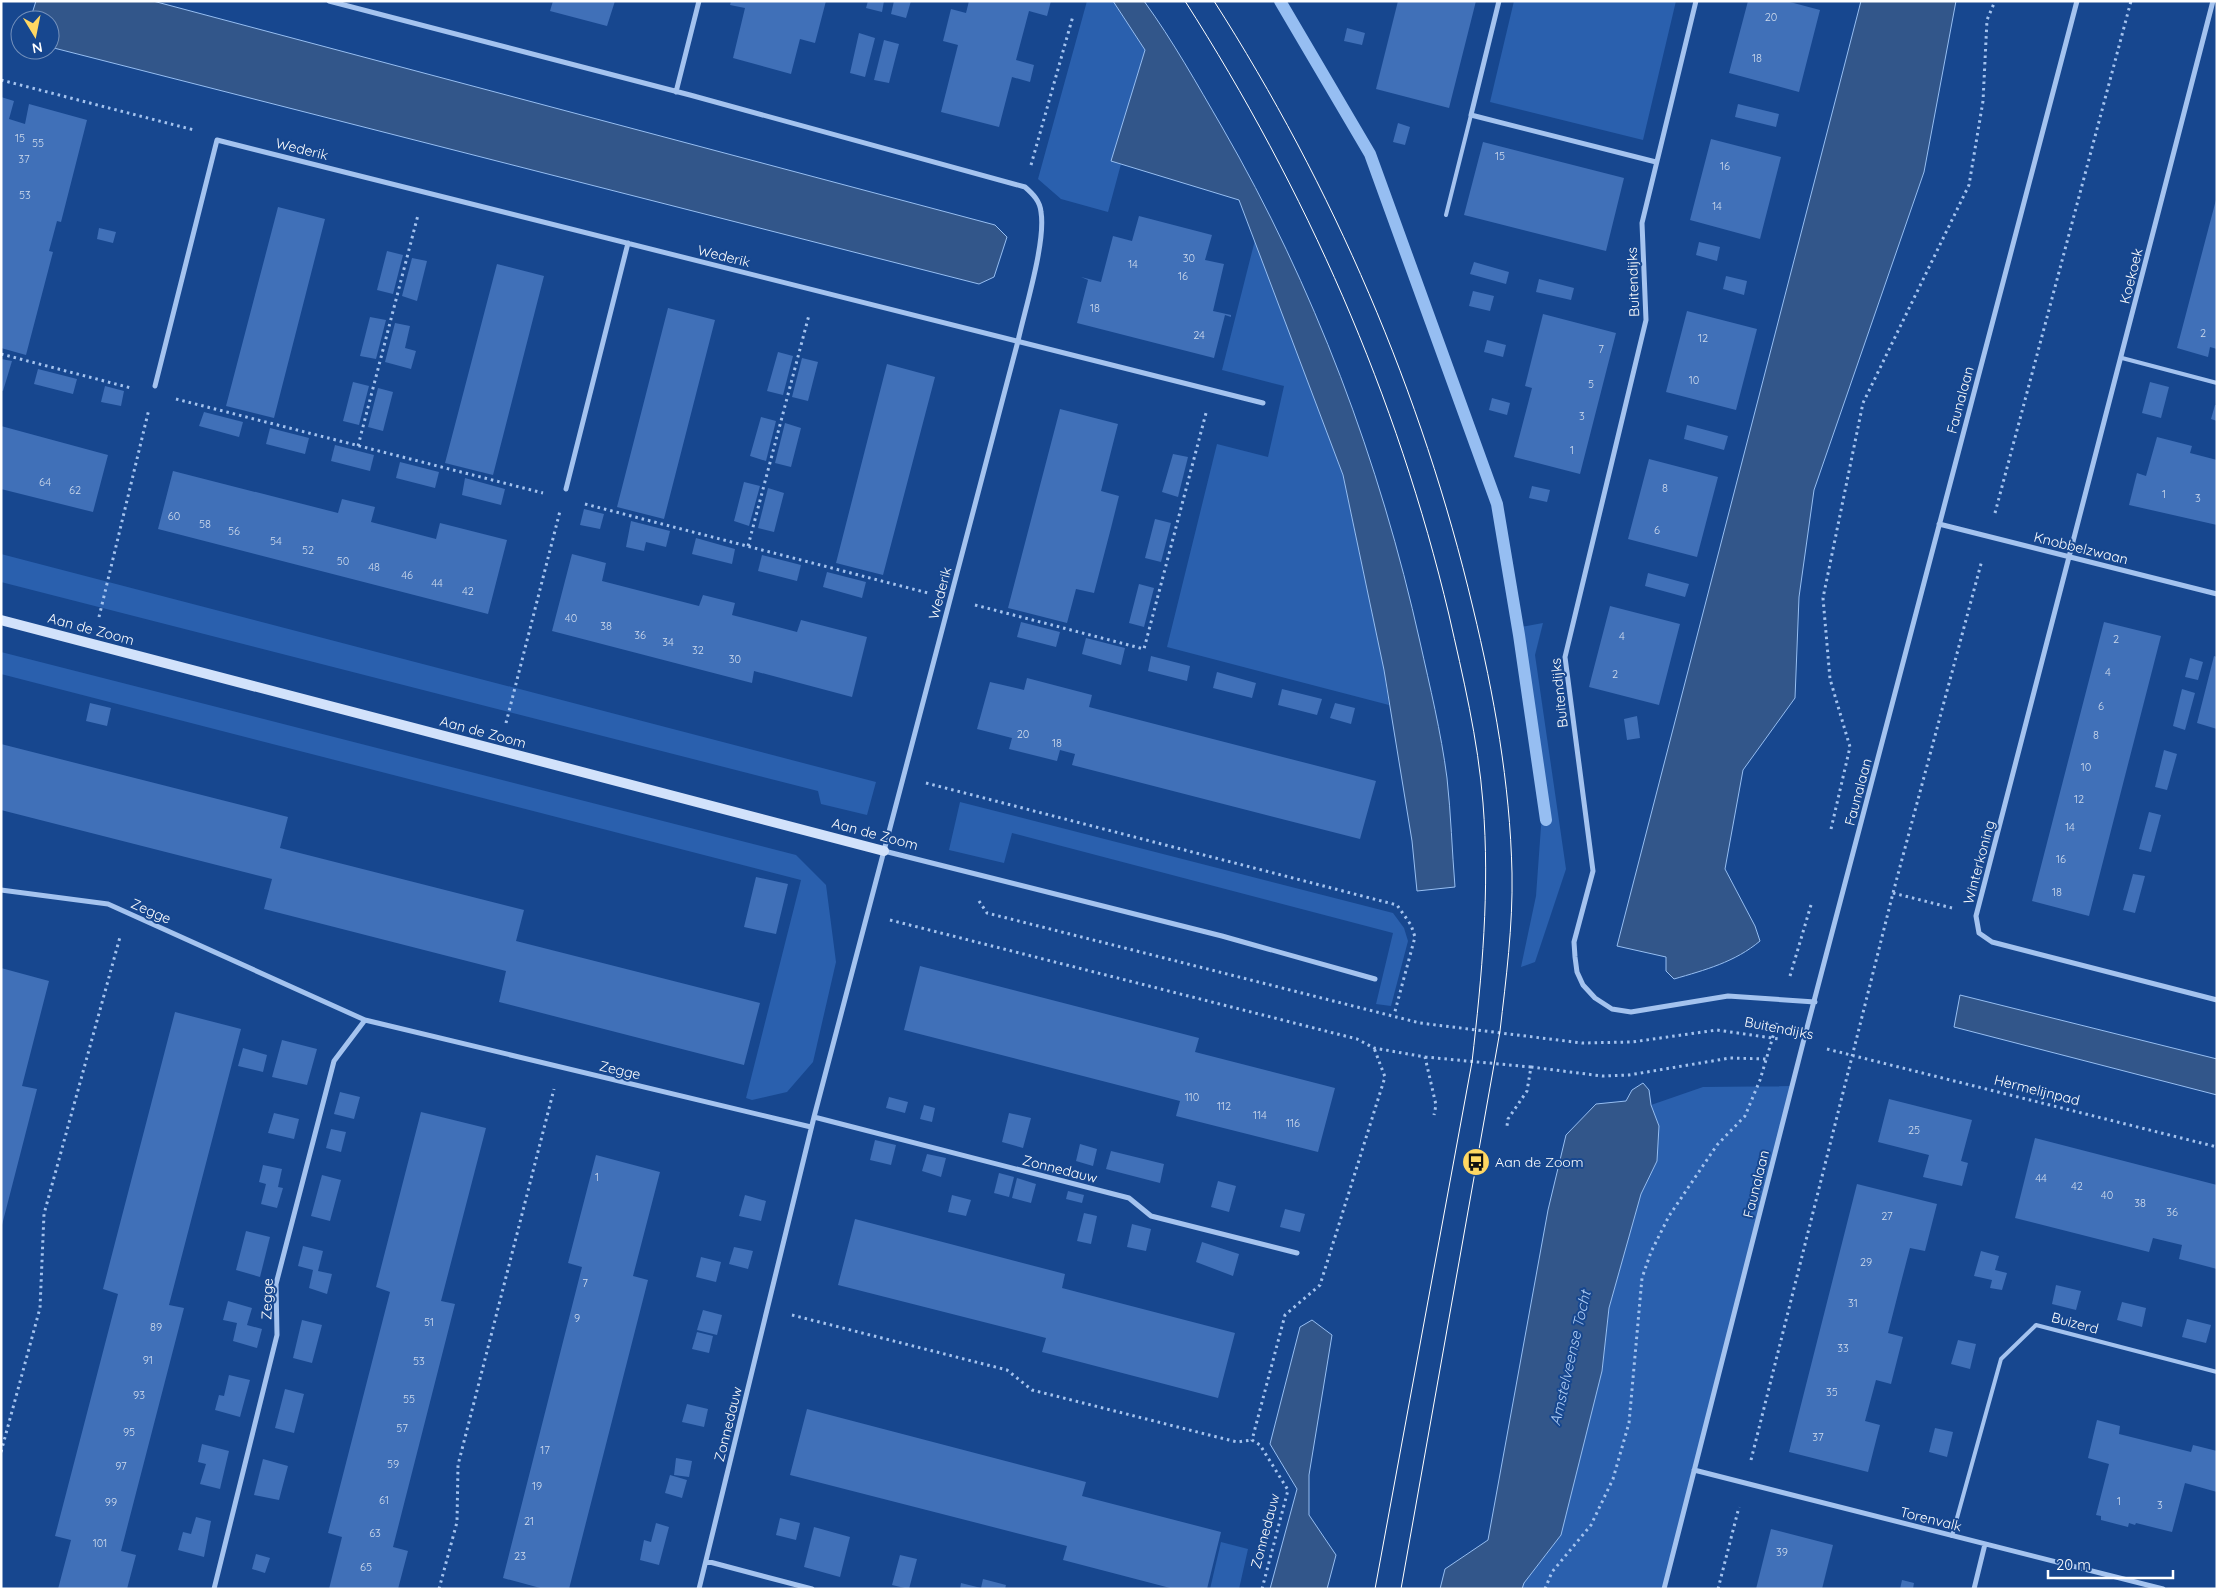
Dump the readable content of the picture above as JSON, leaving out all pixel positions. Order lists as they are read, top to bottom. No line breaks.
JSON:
{"streets":{"street":["Wederik","Koekoek","Buitendijks","Faunalaan","Knobbelzwaan","Aan de Zoom","Winterkoning","Zegge","Zonnedauw","Torenvalk"],"lane":["Buizerd"],"path":["Hermelijnpad"]},"crossings":[["Wederik","Aan de Zoom"],["Wederik","Zonnedauw"],["Koekoek","Knobbelzwaan"],["Koekoek","Winterkoning"],["Buitendijks","Faunalaan"],["Buitendijks","Hermelijnpad"],["Faunalaan","Knobbelzwaan"],["Faunalaan","Torenvalk"],["Knobbelzwaan","Winterkoning"],["Aan de Zoom","Zonnedauw"],["Zegge","Zonnedauw"],["Buizerd","Torenvalk"]],"water":["Amstelveense Tocht"],"places":{"bus stop":["Aan de Zoom"]},"house_numbers":["20","18","15","55","15","37","16","53","14","30","14","16","18","2","24","12","7","10","5","3","1","64","8","62","1","3","60","58","6","56","54","52","50","48","46","44","42","40","38","36","4","2","34","32","30","4","2","6","20","8","18","10","12","14","16","18","110","112","114","116","25","1","44","42","40","38","36","27","29","7","31","9","51","89","33","91","53","35","93","55","57","95","37","17","59","97","19","61","1","99","3","21","63","101","39","23","65"],"scale_bar":"20 m","north":"bottom"}
